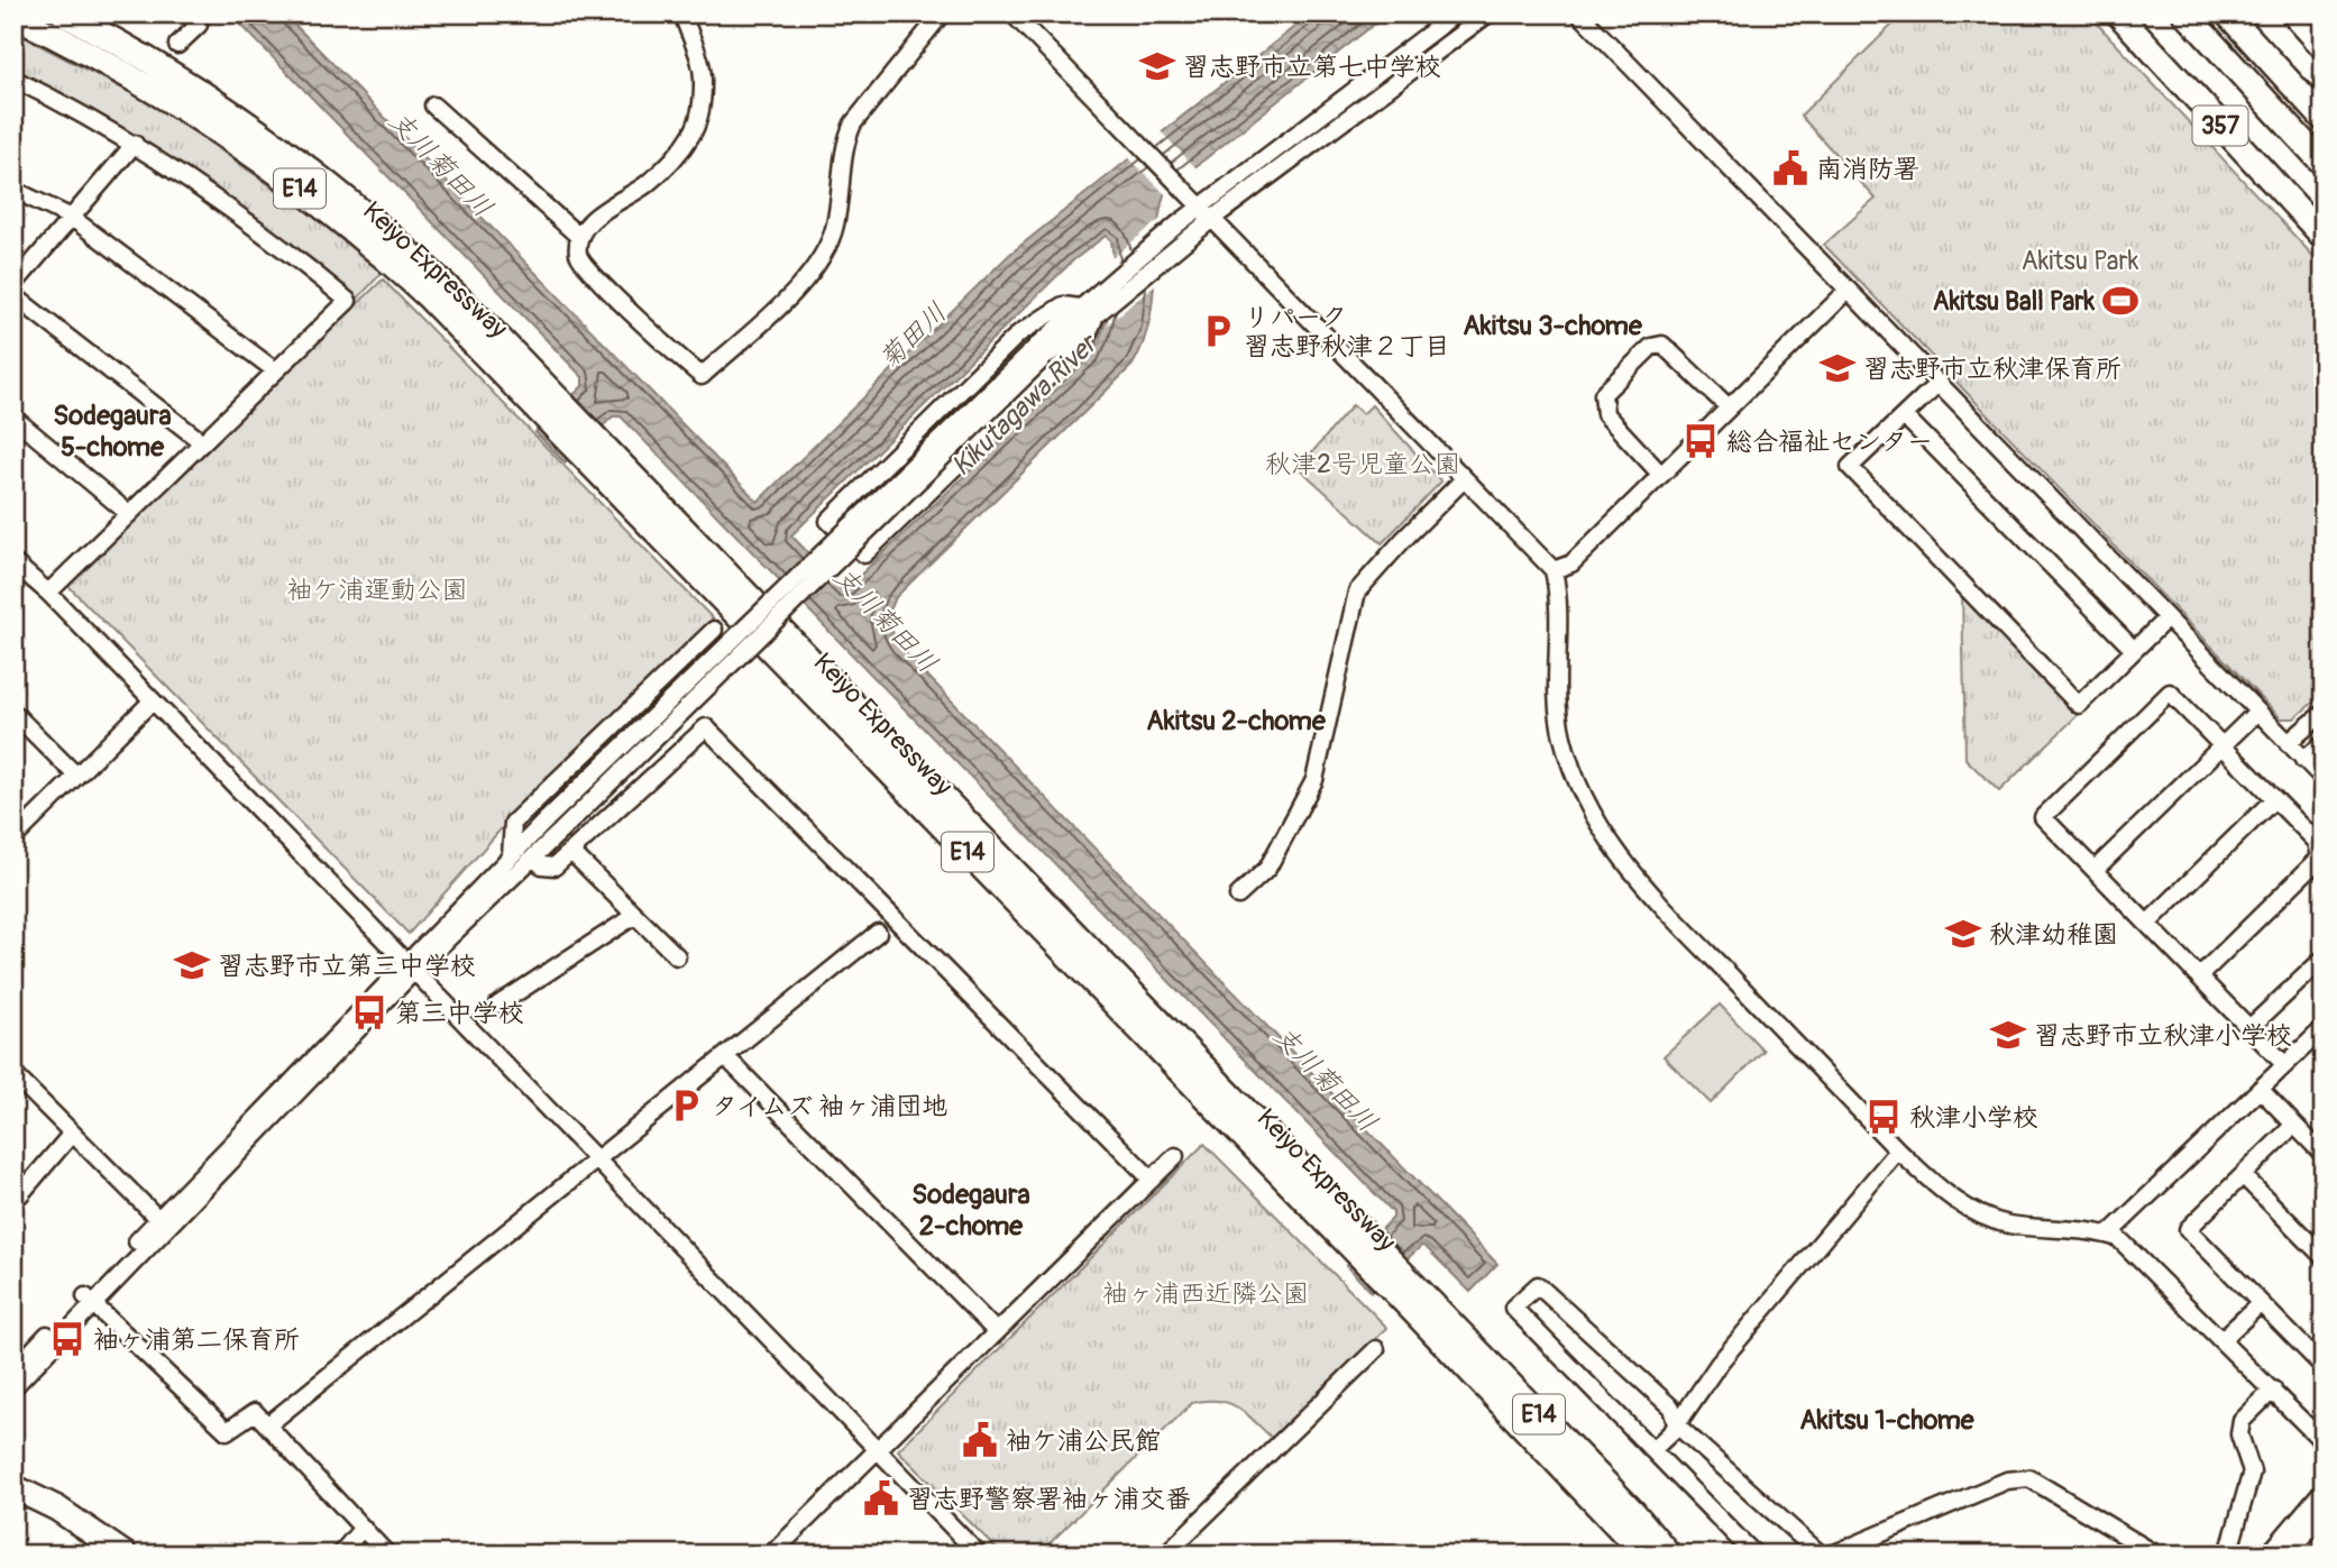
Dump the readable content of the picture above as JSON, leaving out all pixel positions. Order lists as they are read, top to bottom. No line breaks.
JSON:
{"streets":{"highway":["357","E14","Keiyo Expressway"]},"districts":["Akitsu 3-chome","Sodegaura 5-chome","Akitsu 2-chome","Sodegaura 2-chome","Akitsu 1-chome"],"water":["支川菊田川","菊田川","Kikutagawa River"],"parks":["Akitsu Park","秋津2号児童公園","袖ケ浦運動公園","袖ヶ浦西近隣公園"],"places":{"school or university":["習志野市立第七中学校","習志野市立秋津保育所","秋津幼稚園","習志野市立第三中学校","習志野市立秋津小学校"],"public building":["南消防署","袖ケ浦公民館","習志野警察署袖ヶ浦交番"],"sports":["Akitsu Ball Park"],"parking":["リパーク 習志野秋津２丁目","タイムズ 袖ヶ浦団地"],"bus stop":["総合福祉センター","第三中学校","秋津小学校","袖ヶ浦第二保育所"]}}
